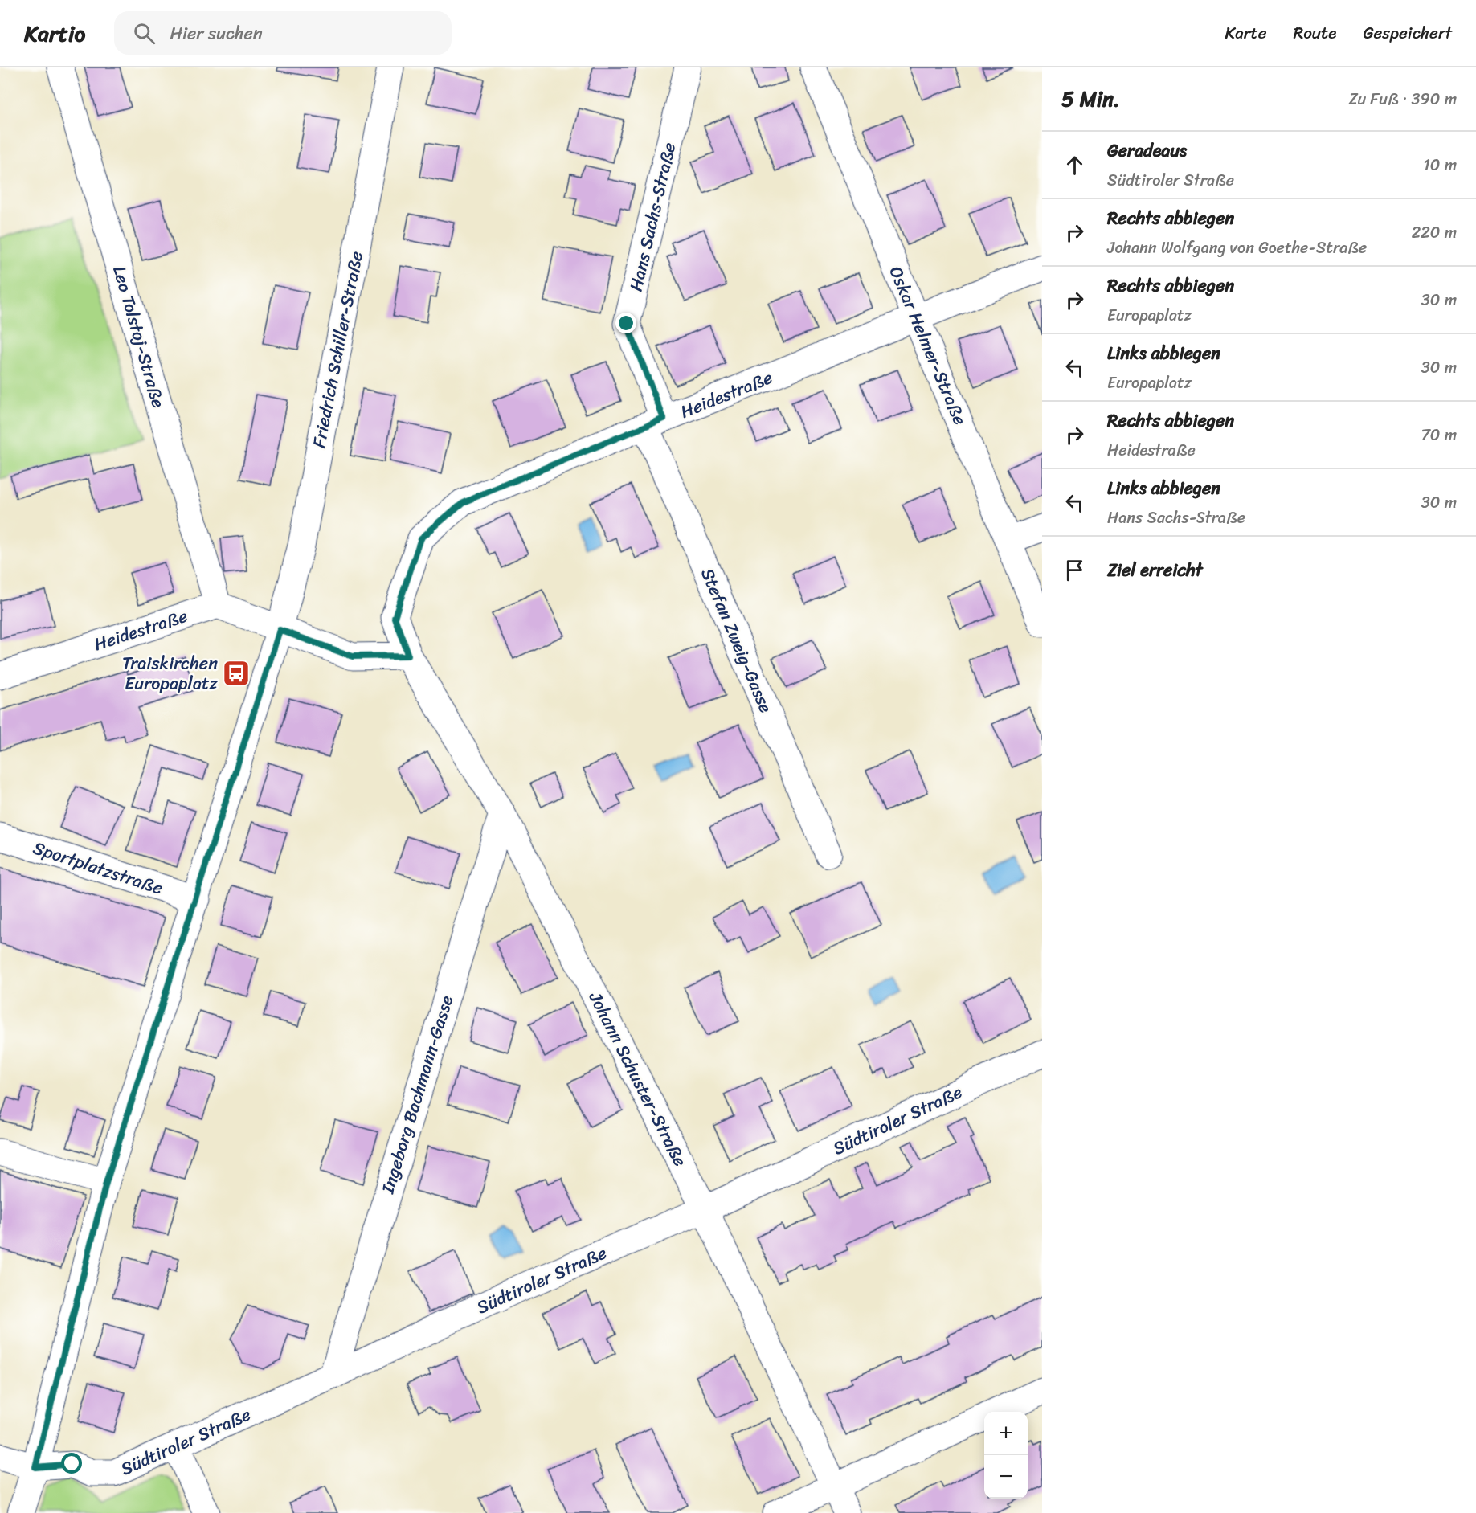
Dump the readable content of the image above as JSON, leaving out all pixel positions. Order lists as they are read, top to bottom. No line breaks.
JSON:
{"streets":{"street":["Hans Sachs-Straße","Leo Tolstoj-Straße","Oskar Helmer-Straße","Friedrich Schiller-Straße","Heidestraße","Stefan Zweig-Gasse","Sportplatzstraße","Johann Schuster-Straße","Ingeborg Bachmann-Gasse","Südtiroler Straße"]},"crossings":[["Hans Sachs-Straße","Heidestraße"],["Hans Sachs-Straße","Stefan Zweig-Gasse"],["Leo Tolstoj-Straße","Heidestraße"],["Oskar Helmer-Straße","Heidestraße"],["Friedrich Schiller-Straße","Sportplatzstraße"],["Friedrich Schiller-Straße","Südtiroler Straße"],["Heidestraße","Stefan Zweig-Gasse"],["Heidestraße","Johann Schuster-Straße"],["Johann Schuster-Straße","Ingeborg Bachmann-Gasse"],["Johann Schuster-Straße","Südtiroler Straße"],["Ingeborg Bachmann-Gasse","Südtiroler Straße"]],"places":{"bus stop":["Traiskirchen Europaplatz"]},"page":{"header":"Kartio","search":"Hier suchen","nav":["Karte","Route","Gespeichert"],"heading":["5 Min.","Zu Fuß · 390 m"],"list":[["Geradeaus","Südtiroler Straße","10 m"],["Rechts abbiegen","Johann Wolfgang von Goethe-Straße","220 m"],["Rechts abbiegen","Europaplatz","30 m"],["Links abbiegen","Europaplatz","30 m"],["Rechts abbiegen","Heidestraße","70 m"],["Links abbiegen","Hans Sachs-Straße","30 m"],"Ziel erreicht"],"map_buttons":["+","−"]}}
